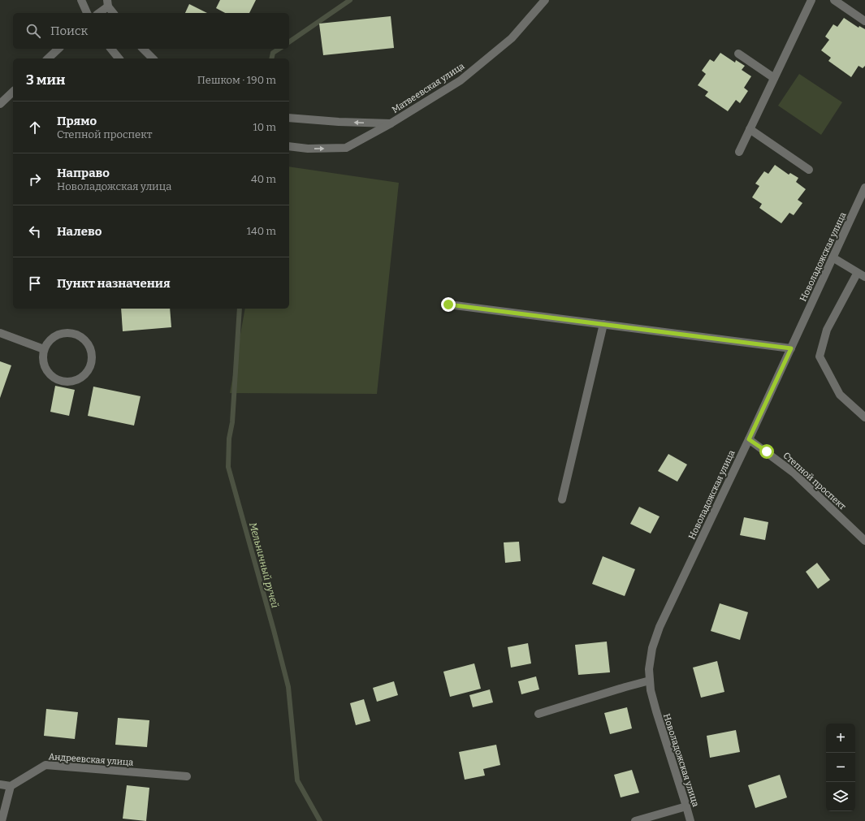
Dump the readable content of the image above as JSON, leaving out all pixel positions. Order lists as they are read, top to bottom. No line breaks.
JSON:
{"streets":{"street":["Матвеевская улица","Новоладожская улица","Степной проспект","Андреевская улица"]},"crossings":[["Новоладожская улица","Степной проспект"]],"water":["Мельничный ручей"],"page":{"search":"Поиск","heading":["3 мин","Пешком · 190 m"],"list":[["Прямо","Степной проспект","10 m"],["Направо","Новоладожская улица","40 m"],["Налево","140 m"],"Пункт назначения"],"map_buttons":["+","−"]}}
